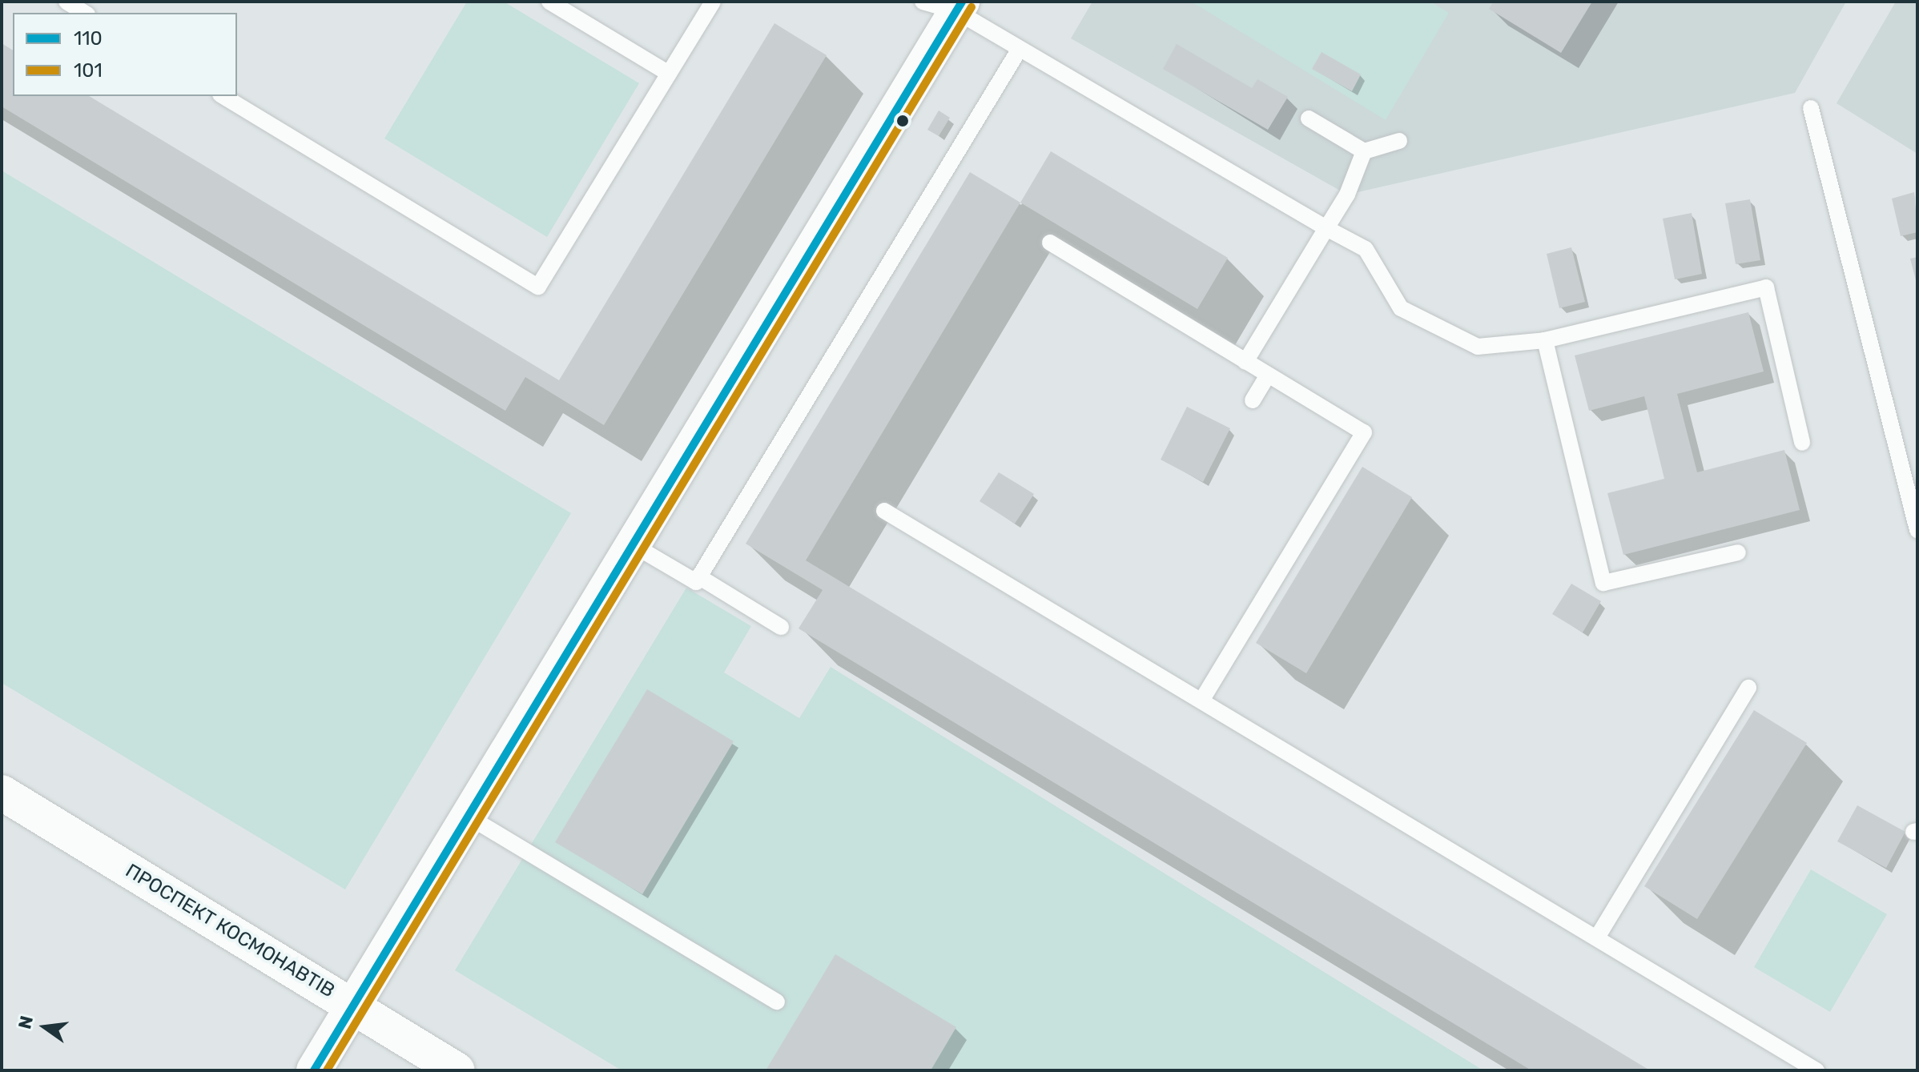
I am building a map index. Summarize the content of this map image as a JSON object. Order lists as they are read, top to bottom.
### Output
{
  "streets": {
    "street": ["ПРОСПЕКТ КОСМОНАВТІВ"]
  },
  "lines": ["transit line 110", "transit line 101"],
  "legend": ["110", "101"],
  "north": "left"
}
